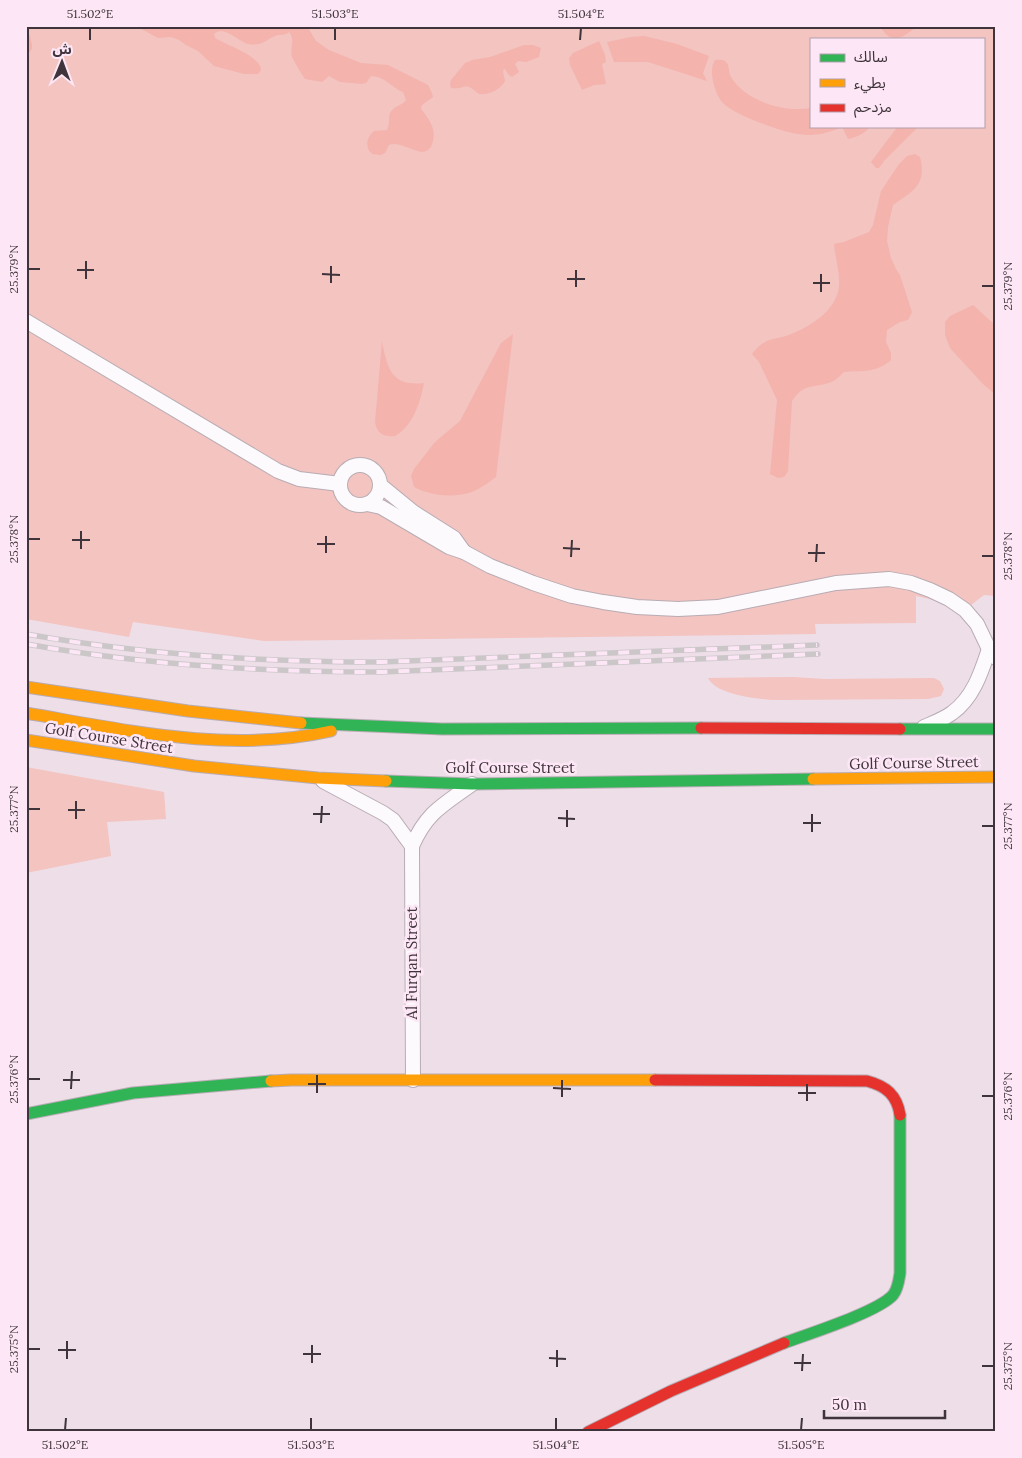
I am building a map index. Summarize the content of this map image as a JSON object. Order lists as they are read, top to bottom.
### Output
{
  "streets": {
    "main road": ["Golf Course Street"],
    "street": ["Al Furqan Street"]
  },
  "crossings": [
    ["Golf Course Street", "Al Furqan Street"]
  ],
  "legend": ["سالك", "بطيء", "مزدحم"],
  "scale_bar": "50 m",
  "north": "top",
  "coordinates": [
    "51.502°E",
    "51.503°E",
    "51.504°E",
    "25.379°N",
    "25.378°N",
    "25.377°N",
    "25.376°N",
    "25.375°N",
    "51.505°E"
  ]
}
